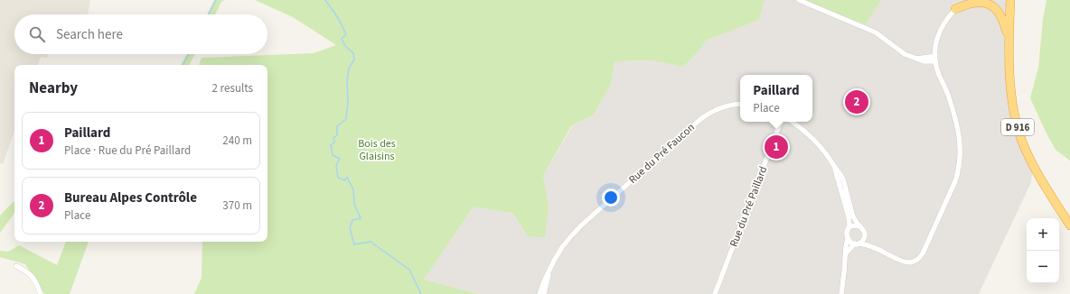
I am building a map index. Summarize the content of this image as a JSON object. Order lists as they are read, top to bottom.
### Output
{
  "streets": {
    "highway": ["D 916"],
    "street": ["Rue du Pré Faucon", "Rue du Pré Paillard"]
  },
  "parks": ["Bois des Glaisins"],
  "page": {
    "search": "Search here",
    "heading": ["Nearby", "2 results"],
    "popup": ["Paillard", "Place"],
    "pins": ["2", "1"],
    "list": [
      {
        "mark": "1",
        "name": "Paillard",
        "note": "Place · Rue du Pré Paillard",
        "value": "240 m"
      },
      {
        "mark": "2",
        "name": "Bureau Alpes Contrôle",
        "note": "Place",
        "value": "370 m"
      }
    ],
    "map_buttons": ["+", "−"]
  }
}
